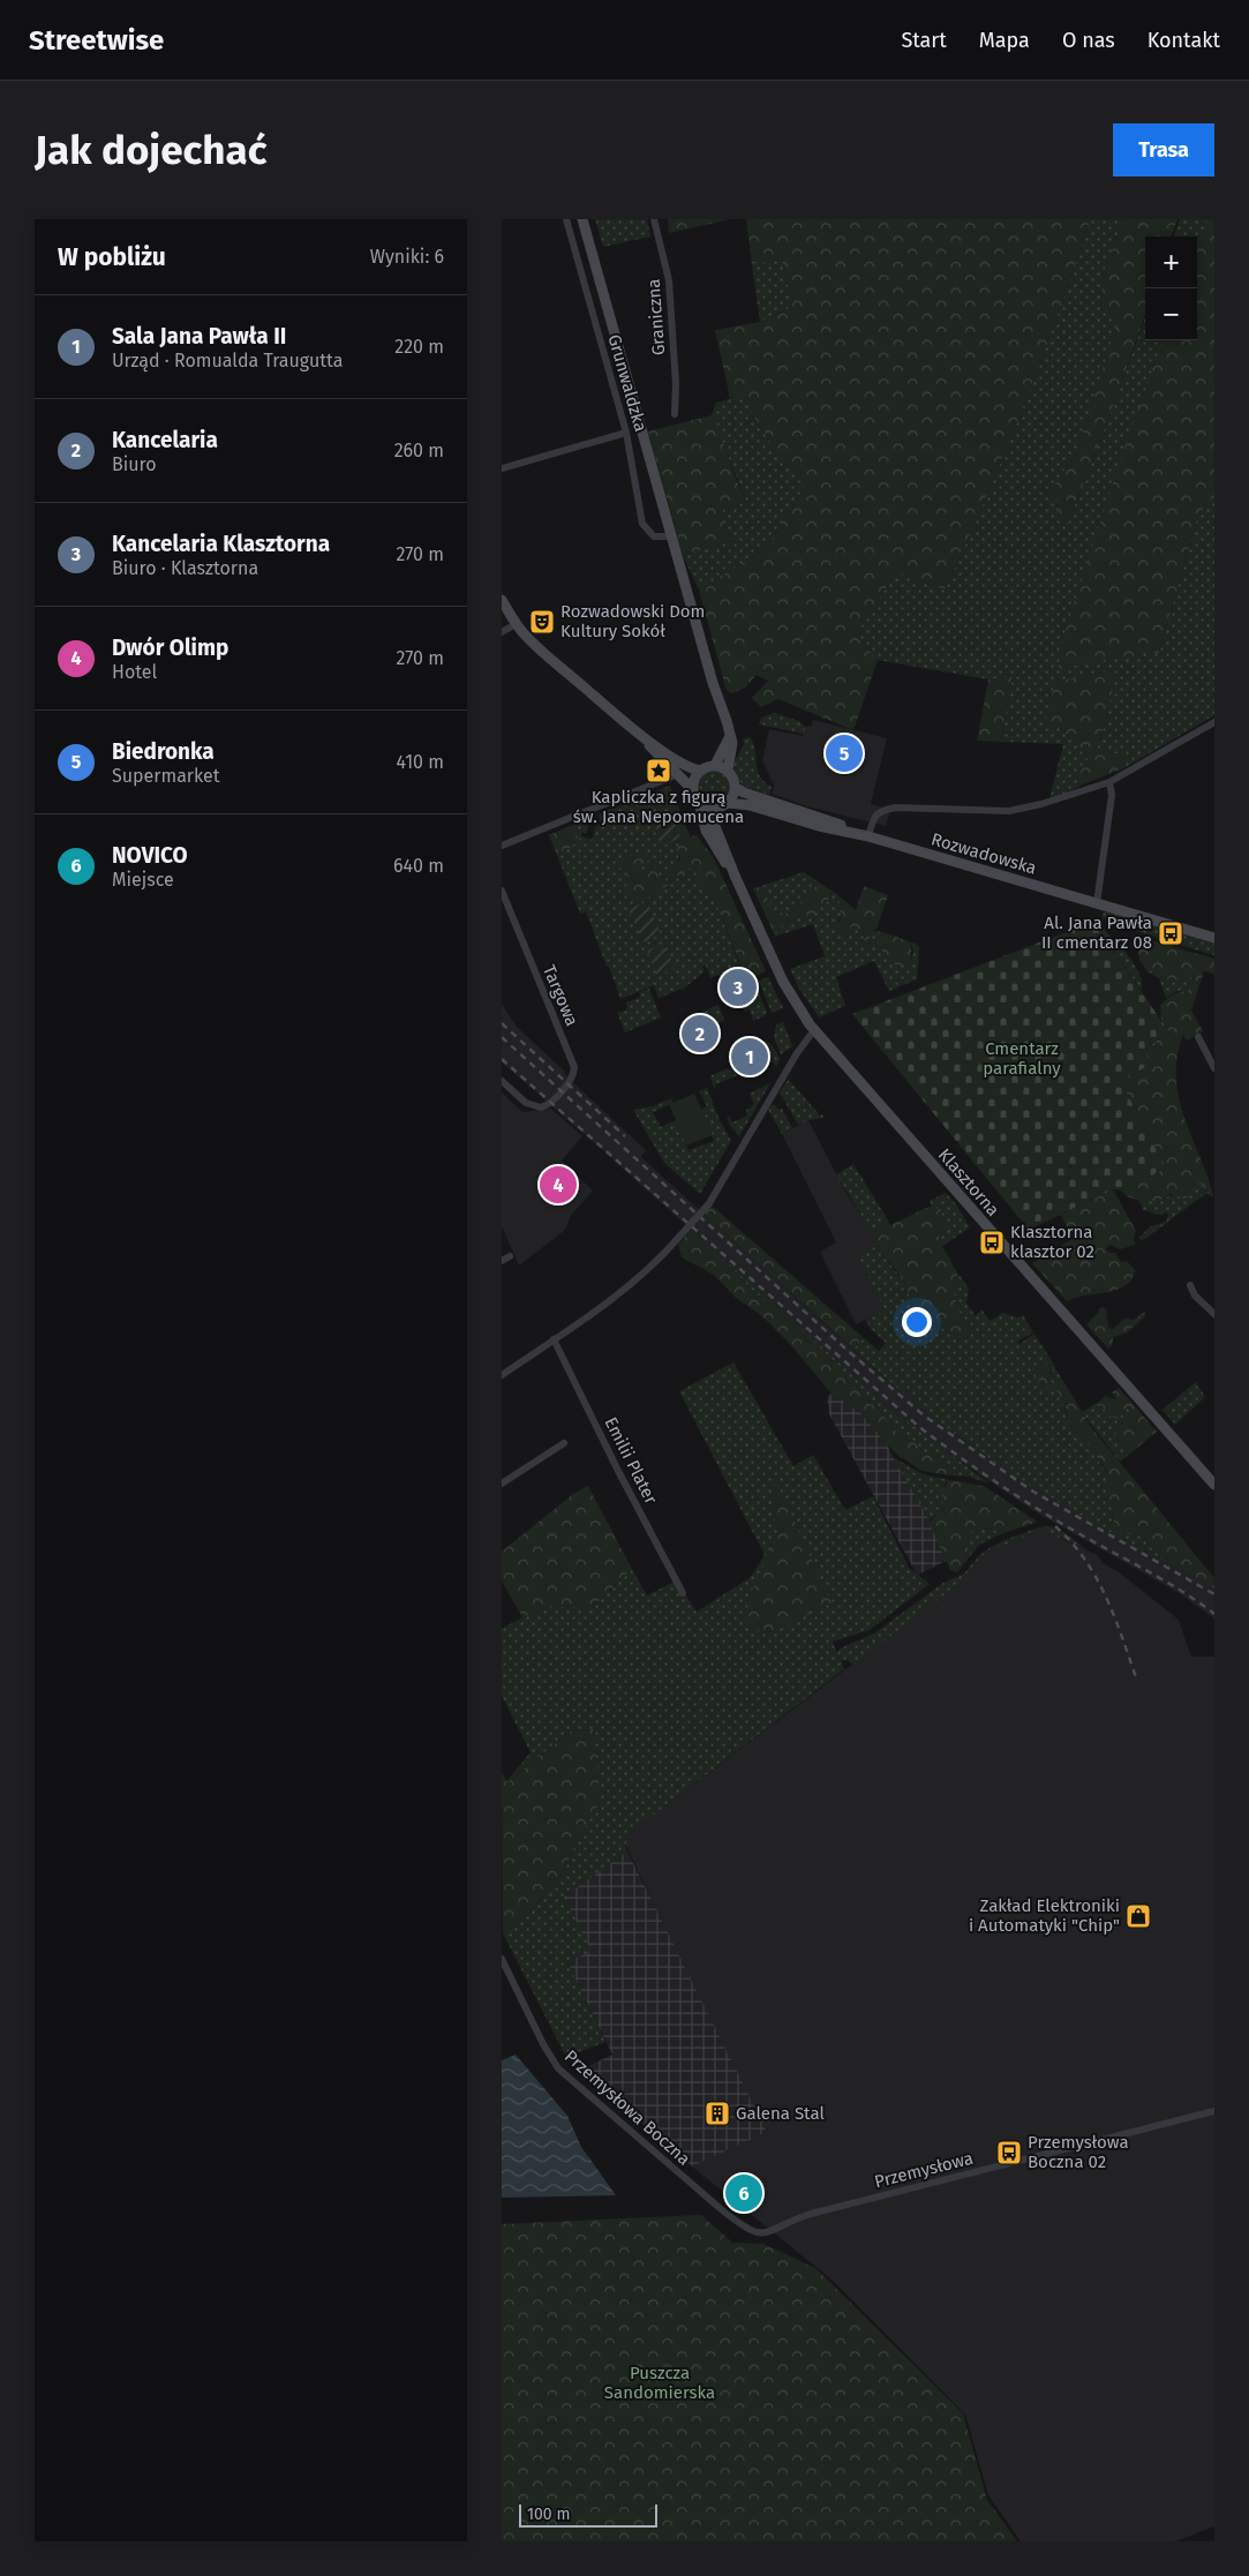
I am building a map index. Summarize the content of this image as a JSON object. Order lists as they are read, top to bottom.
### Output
{
  "streets": {
    "street": [
      "Graniczna",
      "Grunwaldzka",
      "Rozwadowska",
      "Targowa",
      "Klasztorna",
      "Emilii Plater",
      "Przemysłowa Boczna",
      "Przemysłowa"
    ]
  },
  "crossings": [
    ["Rozwadowska", "Klasztorna"],
    ["Przemysłowa Boczna", "Przemysłowa"]
  ],
  "parks": ["Cmentarz parafialny", "Puszcza Sandomierska"],
  "places": {
    "theatre": ["Rozwadowski Dom Kultury Sokół"],
    "place": ["Kapliczka z figurą św. Jana Nepomucena"],
    "bus stop": ["Al. Jana Pawła II cmentarz 08", "Klasztorna klasztor 02", "Przemysłowa Boczna 02"],
    "shop": ["Zakład Elektroniki i Automatyki \"Chip\""],
    "building": ["Galena Stal"]
  },
  "scale_bar": "100 m",
  "page": {
    "header": "Streetwise",
    "nav": [
      "Start",
      "Mapa",
      "O nas",
      "Kontakt"
    ],
    "buttons": "Trasa",
    "title": "Jak dojechać",
    "heading": ["W pobliżu", "Wyniki: 6"],
    "map_buttons": ["+", "−"],
    "list": [
      {
        "mark": "1",
        "name": "Sala Jana Pawła II",
        "note": "Urząd · Romualda Traugutta",
        "value": "220 m"
      },
      {
        "mark": "2",
        "name": "Kancelaria",
        "note": "Biuro",
        "value": "260 m"
      },
      {
        "mark": "3",
        "name": "Kancelaria Klasztorna",
        "note": "Biuro · Klasztorna",
        "value": "270 m"
      },
      {
        "mark": "4",
        "name": "Dwór Olimp",
        "note": "Hotel",
        "value": "270 m"
      },
      {
        "mark": "5",
        "name": "Biedronka",
        "note": "Supermarket",
        "value": "410 m"
      },
      {
        "mark": "6",
        "name": "NOVICO",
        "note": "Miejsce",
        "value": "640 m"
      }
    ],
    "pins": [
      "5",
      "3",
      "2",
      "1",
      "4",
      "6"
    ],
    "scale": "100 m"
  }
}
